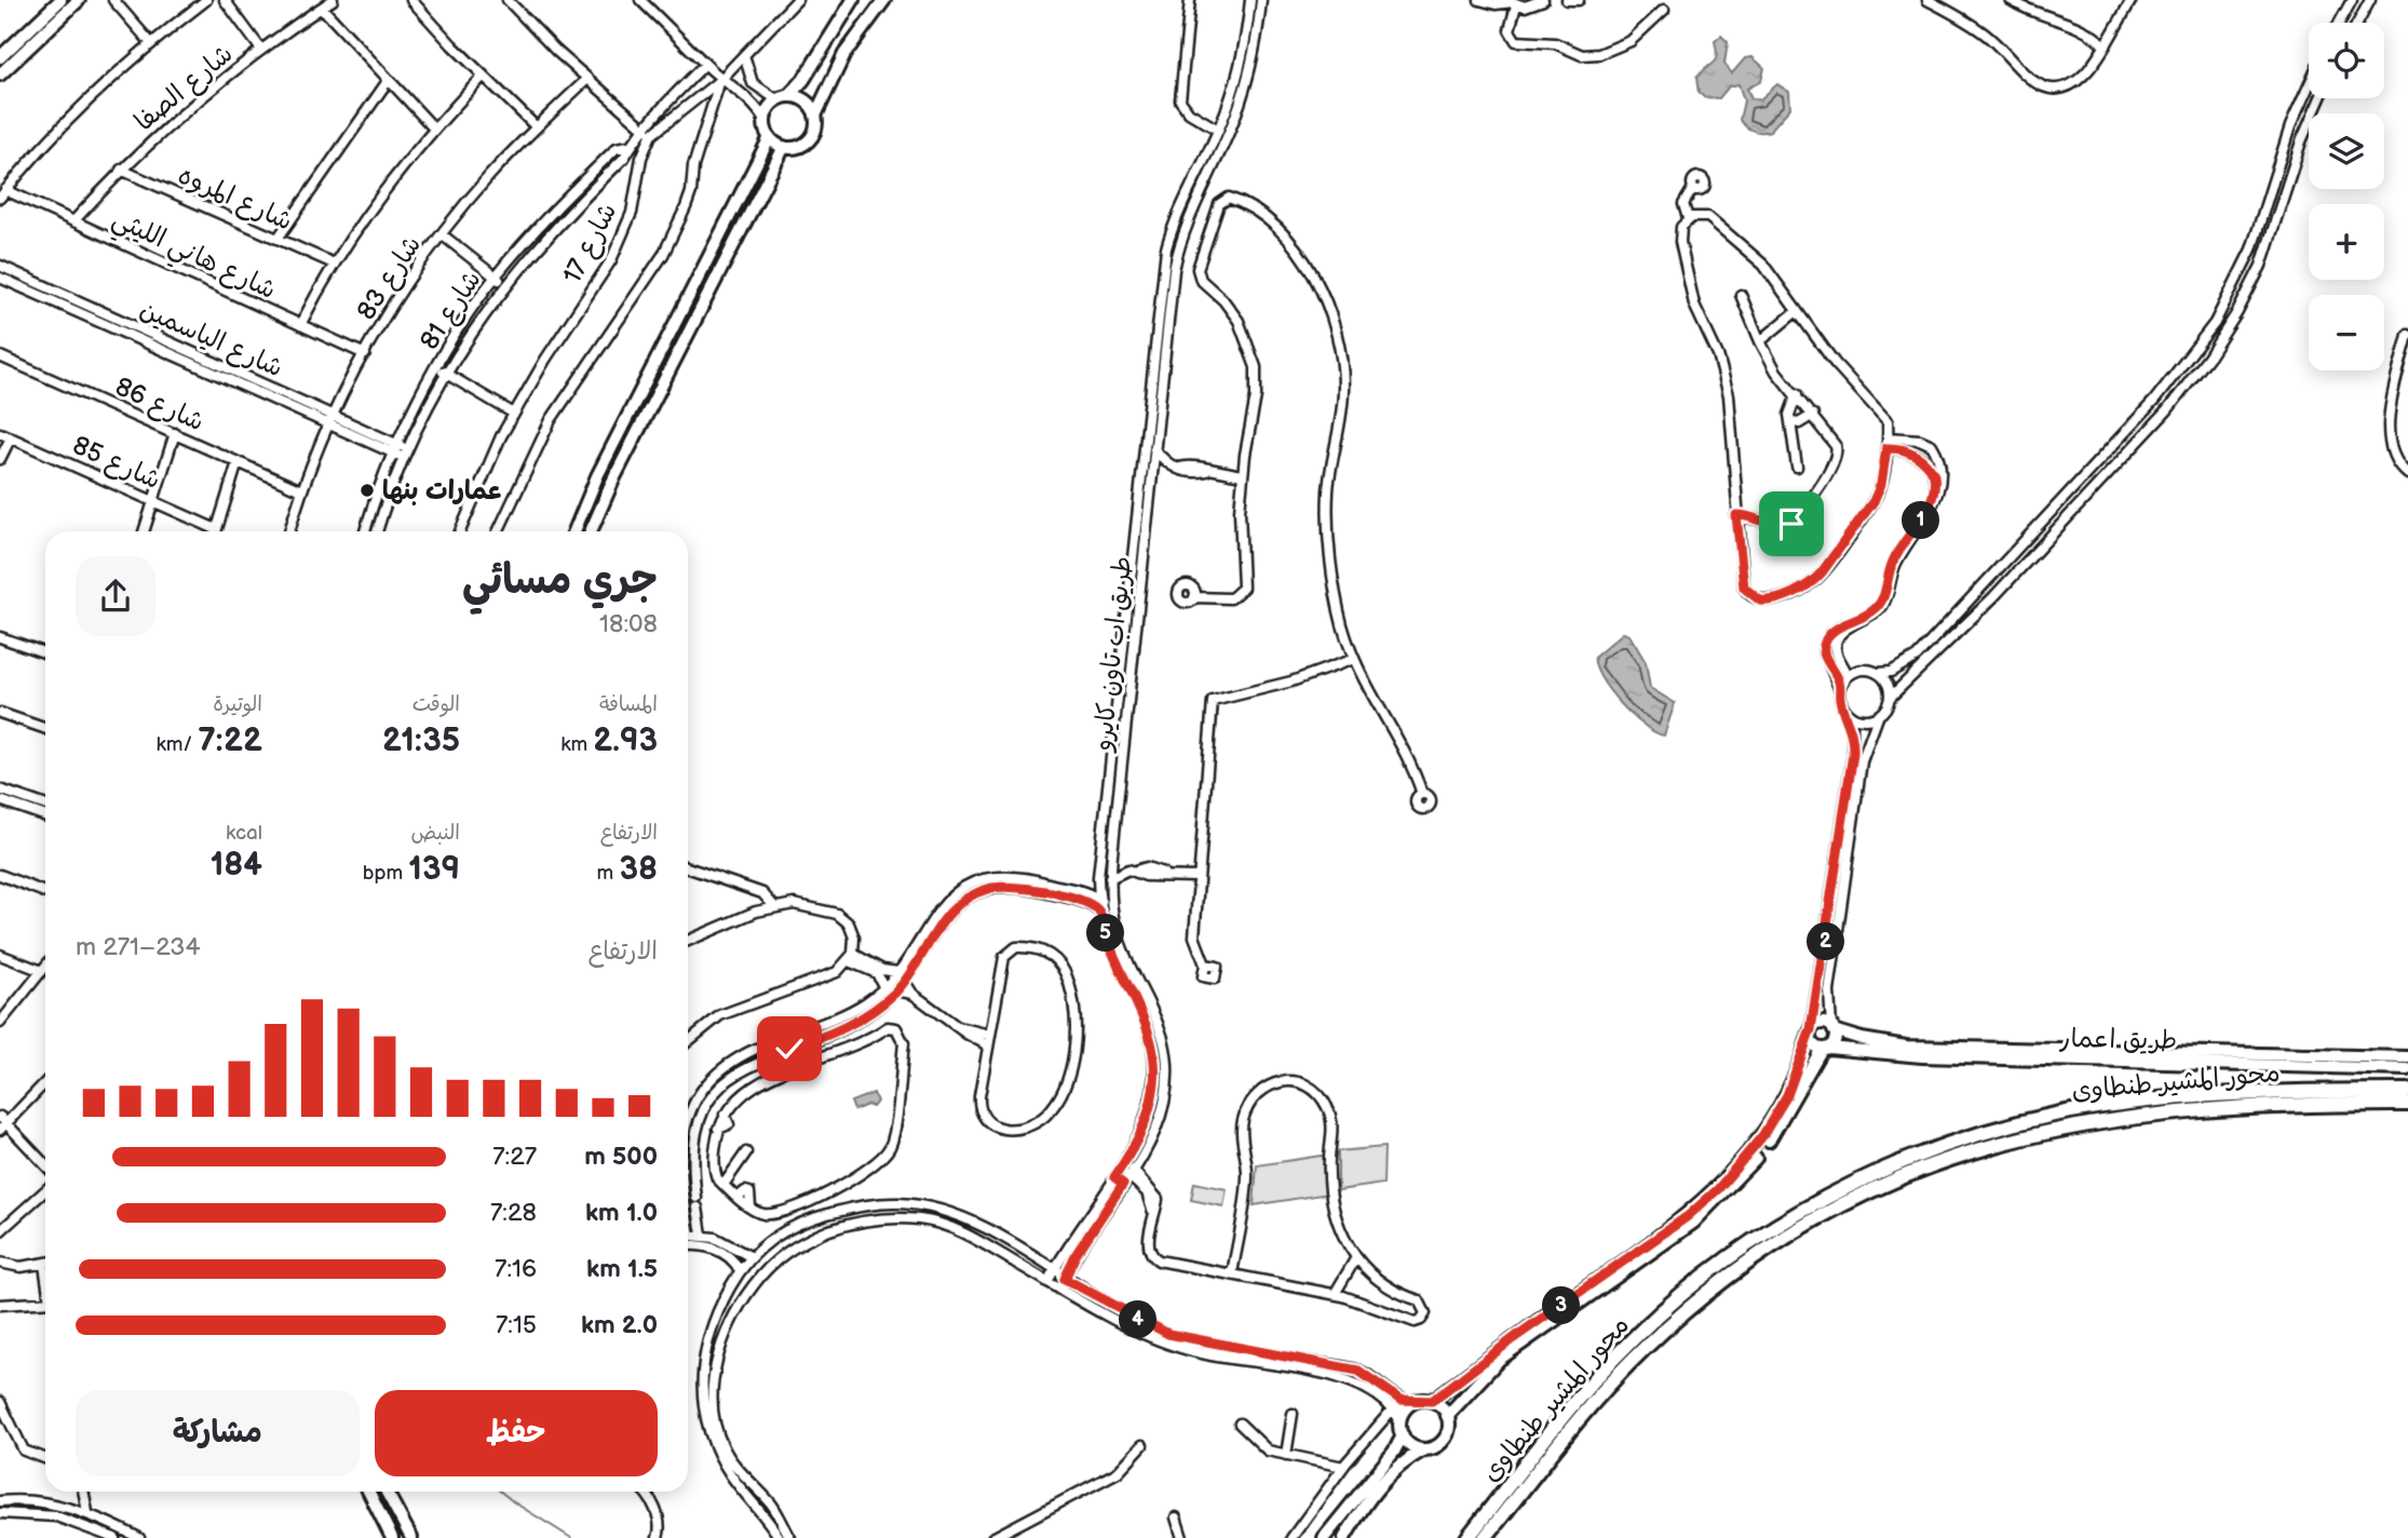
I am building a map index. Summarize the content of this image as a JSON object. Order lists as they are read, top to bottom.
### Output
{
  "streets": {
    "highway": ["محور المشير طنطاوى"],
    "main road": ["طريق اعمار"],
    "street": [
      "شارع الصفا",
      "شارع المروه",
      "شارع 17",
      "شارع هاني الليثي",
      "شارع 83",
      "شارع 81",
      "شارع الياسمين",
      "شارع 86",
      "شارع 85",
      "طريق اب تاون كايرو"
    ]
  },
  "crossings": [
    ["شارع الصفا", "شارع المروه"],
    ["شارع الصفا", "شارع هاني الليثي"],
    ["شارع 17", "شارع 81"],
    ["شارع هاني الليثي", "شارع 83"],
    ["شارع 83", "شارع الياسمين"],
    ["شارع 83", "شارع 86"],
    ["شارع 81", "شارع الياسمين"]
  ],
  "places": ["عمارات بنها"],
  "page": {
    "map_buttons": ["+", "−"],
    "pins": [
      "1",
      "5",
      "2",
      "3",
      "4"
    ],
    "heading": ["جري مسائي", "18:08"],
    "stats": [
      ["المسافة", "2.93 km"],
      ["الوقت", "21:35"],
      ["الوتيرة", "7:22 /km"],
      ["الارتفاع", "38 m"],
      ["النبض", "139 bpm"],
      ["kcal", "184"]
    ],
    "chart": ["الارتفاع", "234–271 m"],
    "list": [
      {
        "name": "500 m",
        "note": "7:27"
      },
      {
        "name": "1.0 km",
        "note": "7:28"
      },
      {
        "name": "1.5 km",
        "note": "7:16"
      },
      {
        "name": "2.0 km",
        "note": "7:15"
      }
    ],
    "buttons": ["حفظ", "مشاركة"]
  }
}
